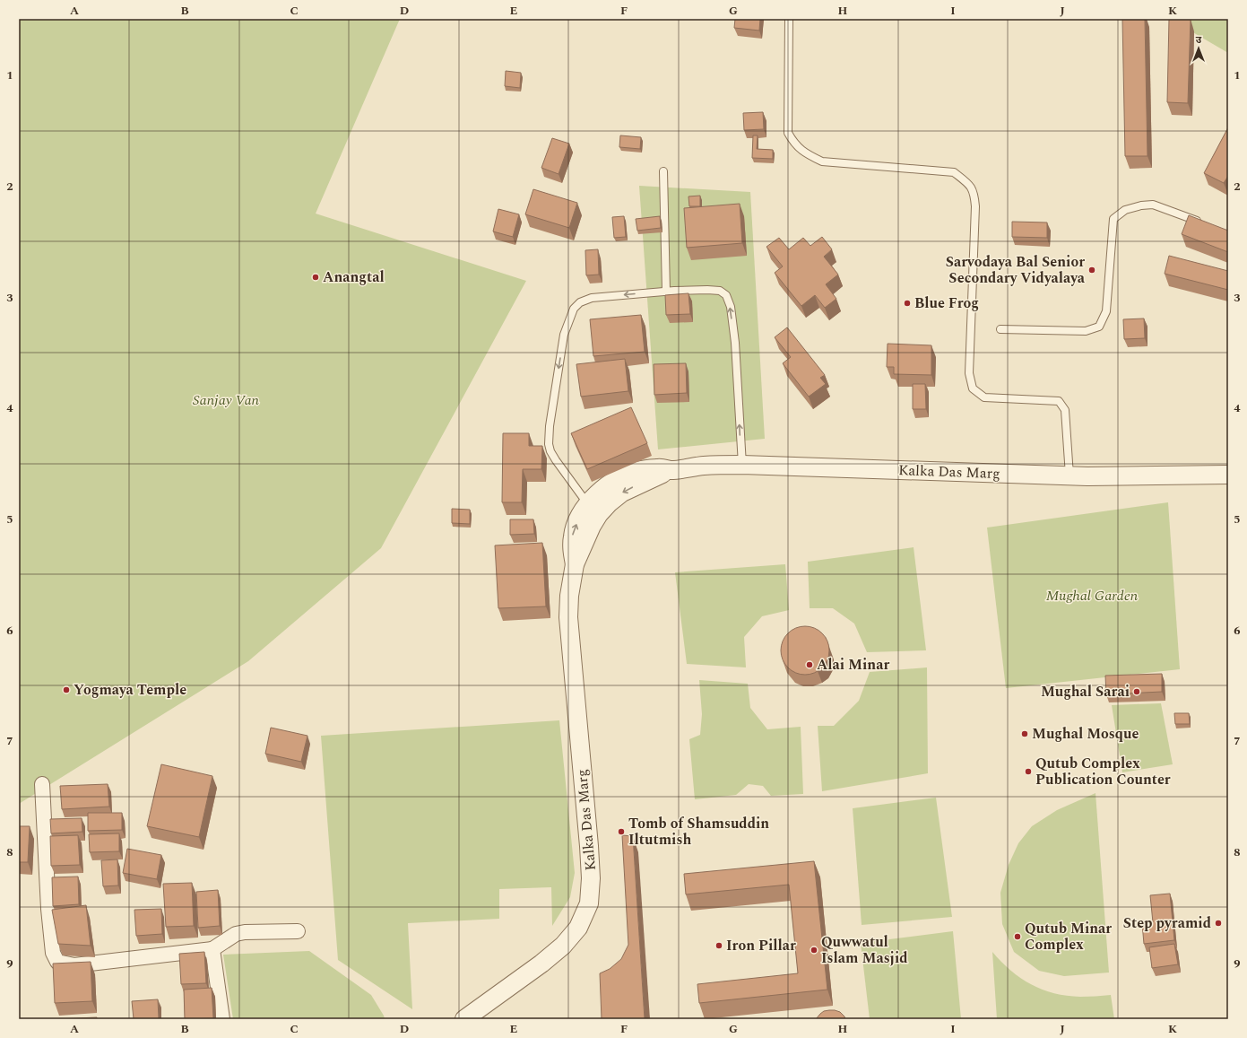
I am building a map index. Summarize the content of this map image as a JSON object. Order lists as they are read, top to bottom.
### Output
{
  "streets": {
    "street": ["Kalka Das Marg"]
  },
  "parks": ["Sanjay Van", "Mughal Garden"],
  "places": [
    "Sarvodaya Bal Senior Secondary Vidyalaya",
    "Anangtal",
    "Blue Frog",
    "Alai Minar",
    "Yogmaya Temple",
    "Mughal Sarai",
    "Mughal Mosque",
    "Qutub Complex Publication Counter",
    "Tomb of Shamsuddin Iltutmish",
    "Step pyramid",
    "Qutub Minar Complex",
    "Iron Pillar",
    "Quwwatul Islam Masjid"
  ],
  "north": "top",
  "grid": {
    "columns": [
      "A",
      "B",
      "C",
      "D",
      "E",
      "F",
      "G",
      "H",
      "I",
      "J",
      "K"
    ],
    "rows": [
      "1",
      "2",
      "3",
      "4",
      "5",
      "6",
      "7",
      "8",
      "9"
    ]
  }
}
